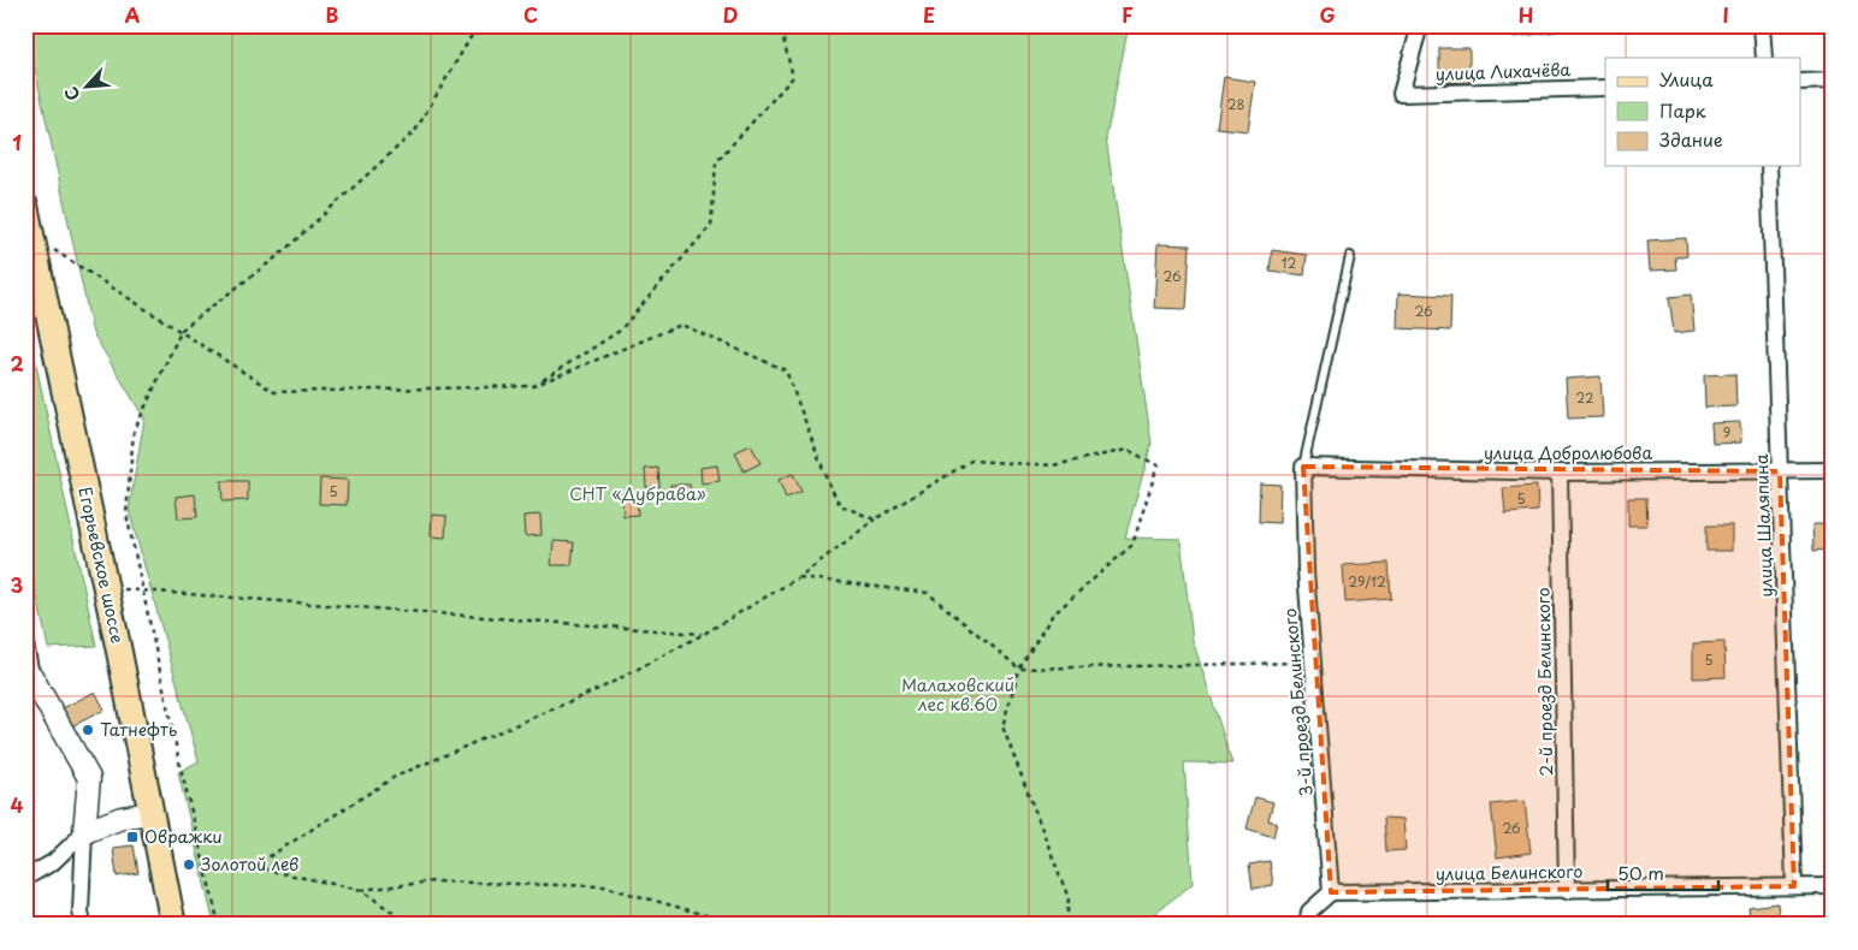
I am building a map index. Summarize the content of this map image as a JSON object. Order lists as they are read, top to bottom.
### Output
{
  "streets": {
    "main road": ["Егорьевское шоссе"],
    "street": [
      "улица Лихачёва",
      "улица Добролюбова",
      "улица Шаляпина",
      "2-й проезд Белинского",
      "3-й проезд Белинского",
      "улица Белинского"
    ]
  },
  "crossings": [
    ["улица Добролюбова", "улица Шаляпина"],
    ["улица Добролюбова", "2-й проезд Белинского"],
    ["улица Добролюбова", "3-й проезд Белинского"],
    ["улица Шаляпина", "улица Белинского"],
    ["2-й проезд Белинского", "улица Белинского"],
    ["3-й проезд Белинского", "улица Белинского"]
  ],
  "parks": ["СНТ «Дубрава»", "Малаховский лес кв.60"],
  "places": {
    "other": ["Татнефть", "Золотой лев"],
    "transit": ["Овражки"]
  },
  "house_numbers": [
    "28",
    "12",
    "26",
    "26",
    "22",
    "9",
    "5",
    "5",
    "29/12",
    "5",
    "26"
  ],
  "legend": ["Улица", "Парк", "Здание"],
  "scale_bar": "50 m",
  "north": "bottom left",
  "grid": {
    "columns": [
      "A",
      "B",
      "C",
      "D",
      "E",
      "F",
      "G",
      "H",
      "I"
    ],
    "rows": [
      "1",
      "2",
      "3",
      "4"
    ]
  }
}
